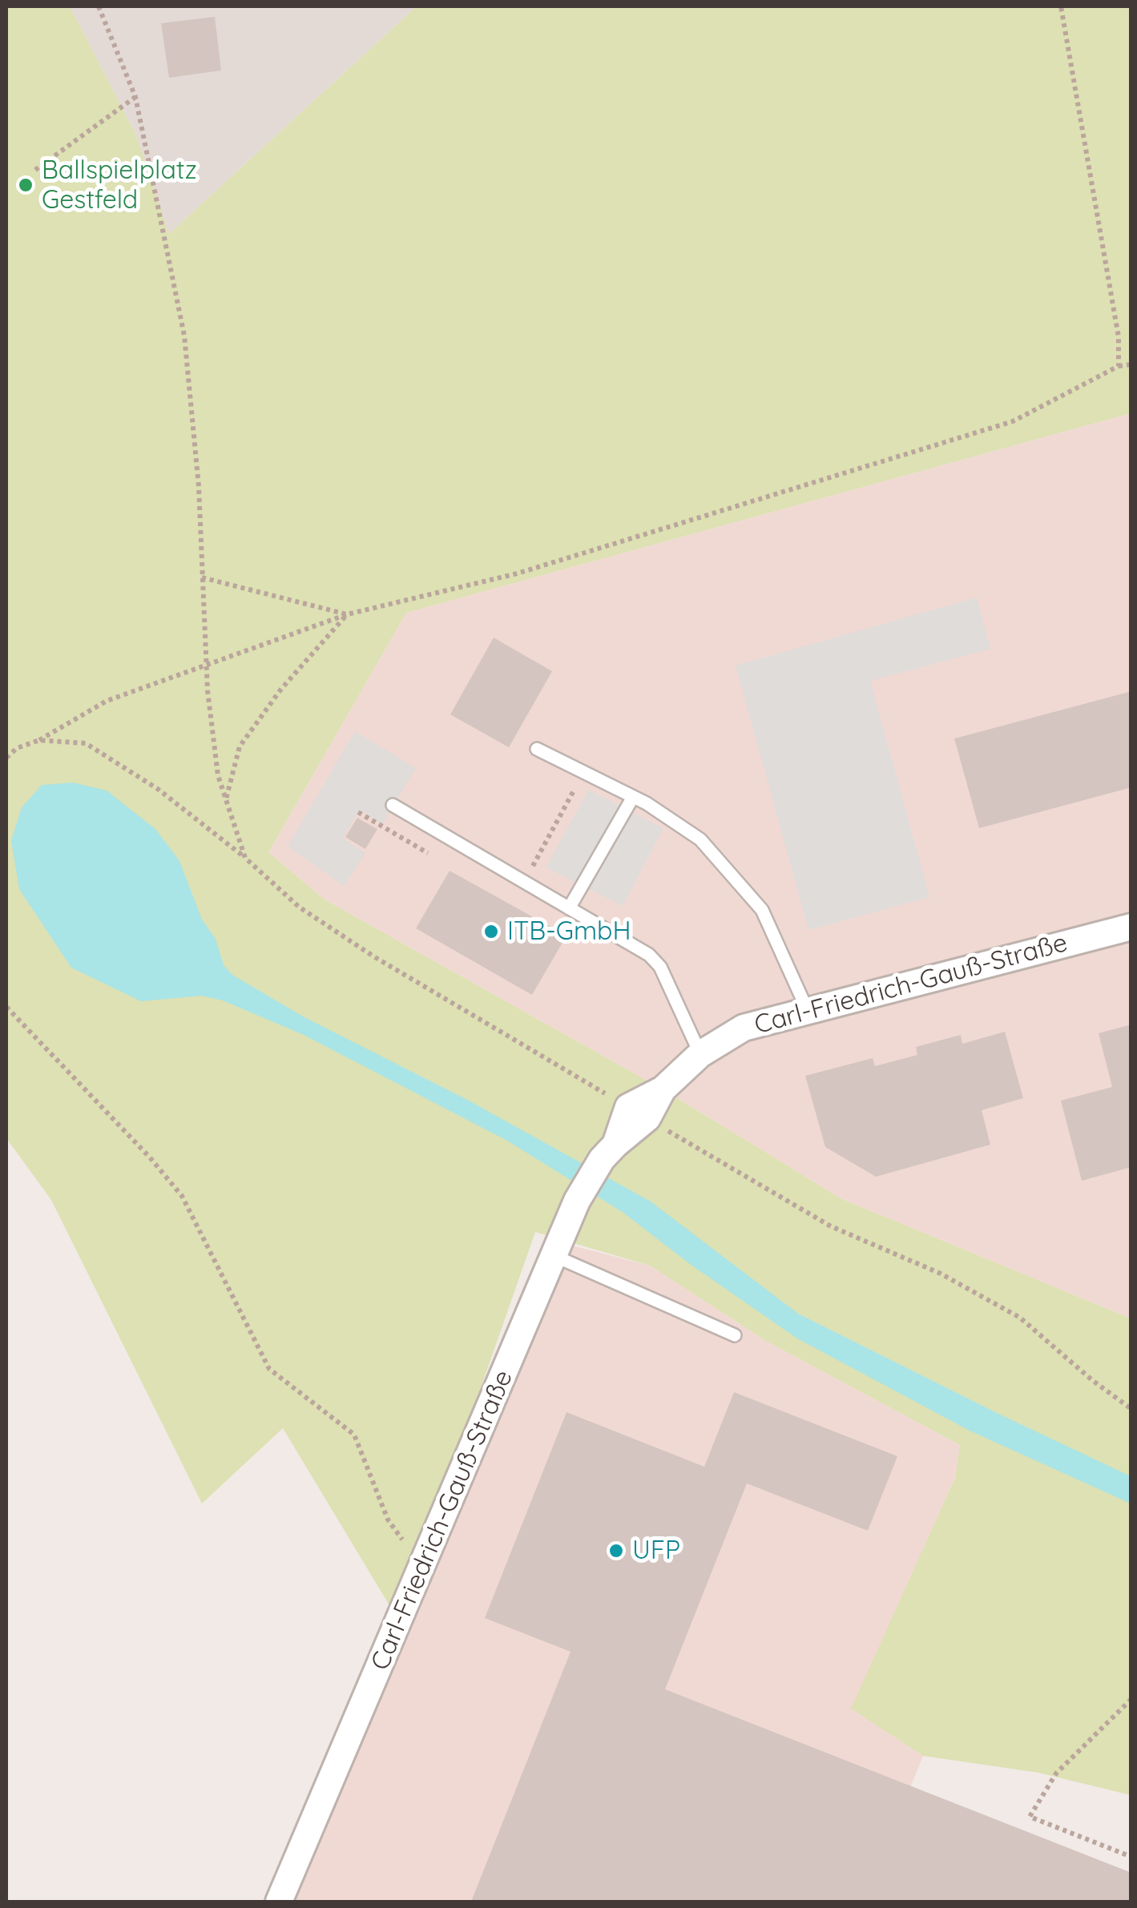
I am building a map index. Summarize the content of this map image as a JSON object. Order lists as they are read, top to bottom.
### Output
{
  "streets": {
    "street": ["Carl-Friedrich-Gauß-Straße"]
  },
  "places": ["Ballspielplatz Gestfeld", "ITB-GmbH", "UFP"]
}
